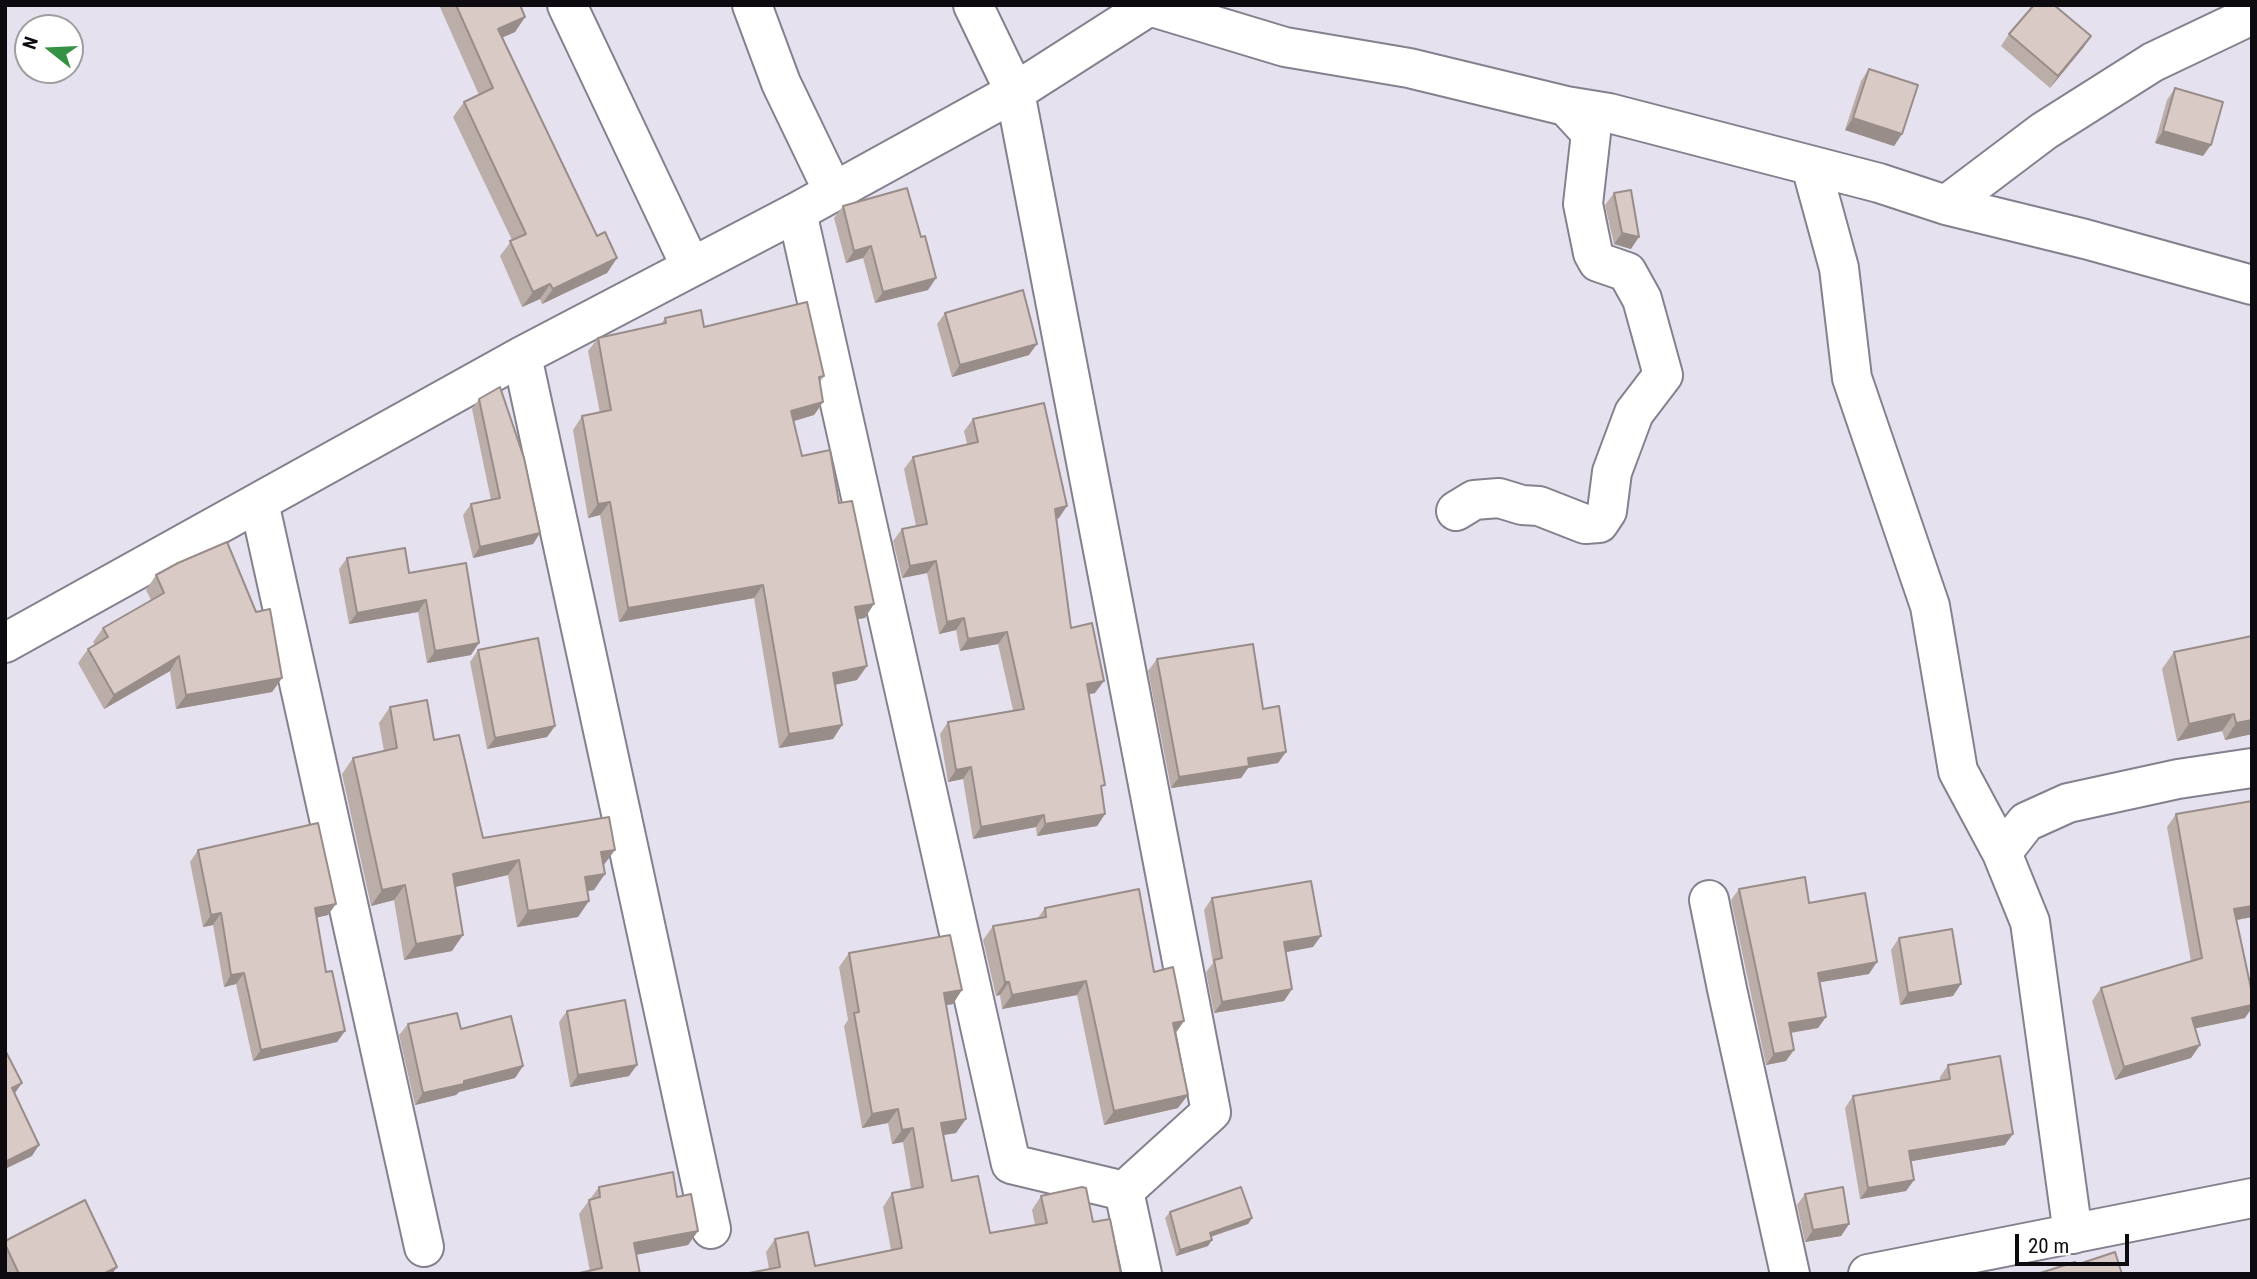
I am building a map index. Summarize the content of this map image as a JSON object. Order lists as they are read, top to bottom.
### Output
{
  "scale_bar": "20 m",
  "north": "left"
}
